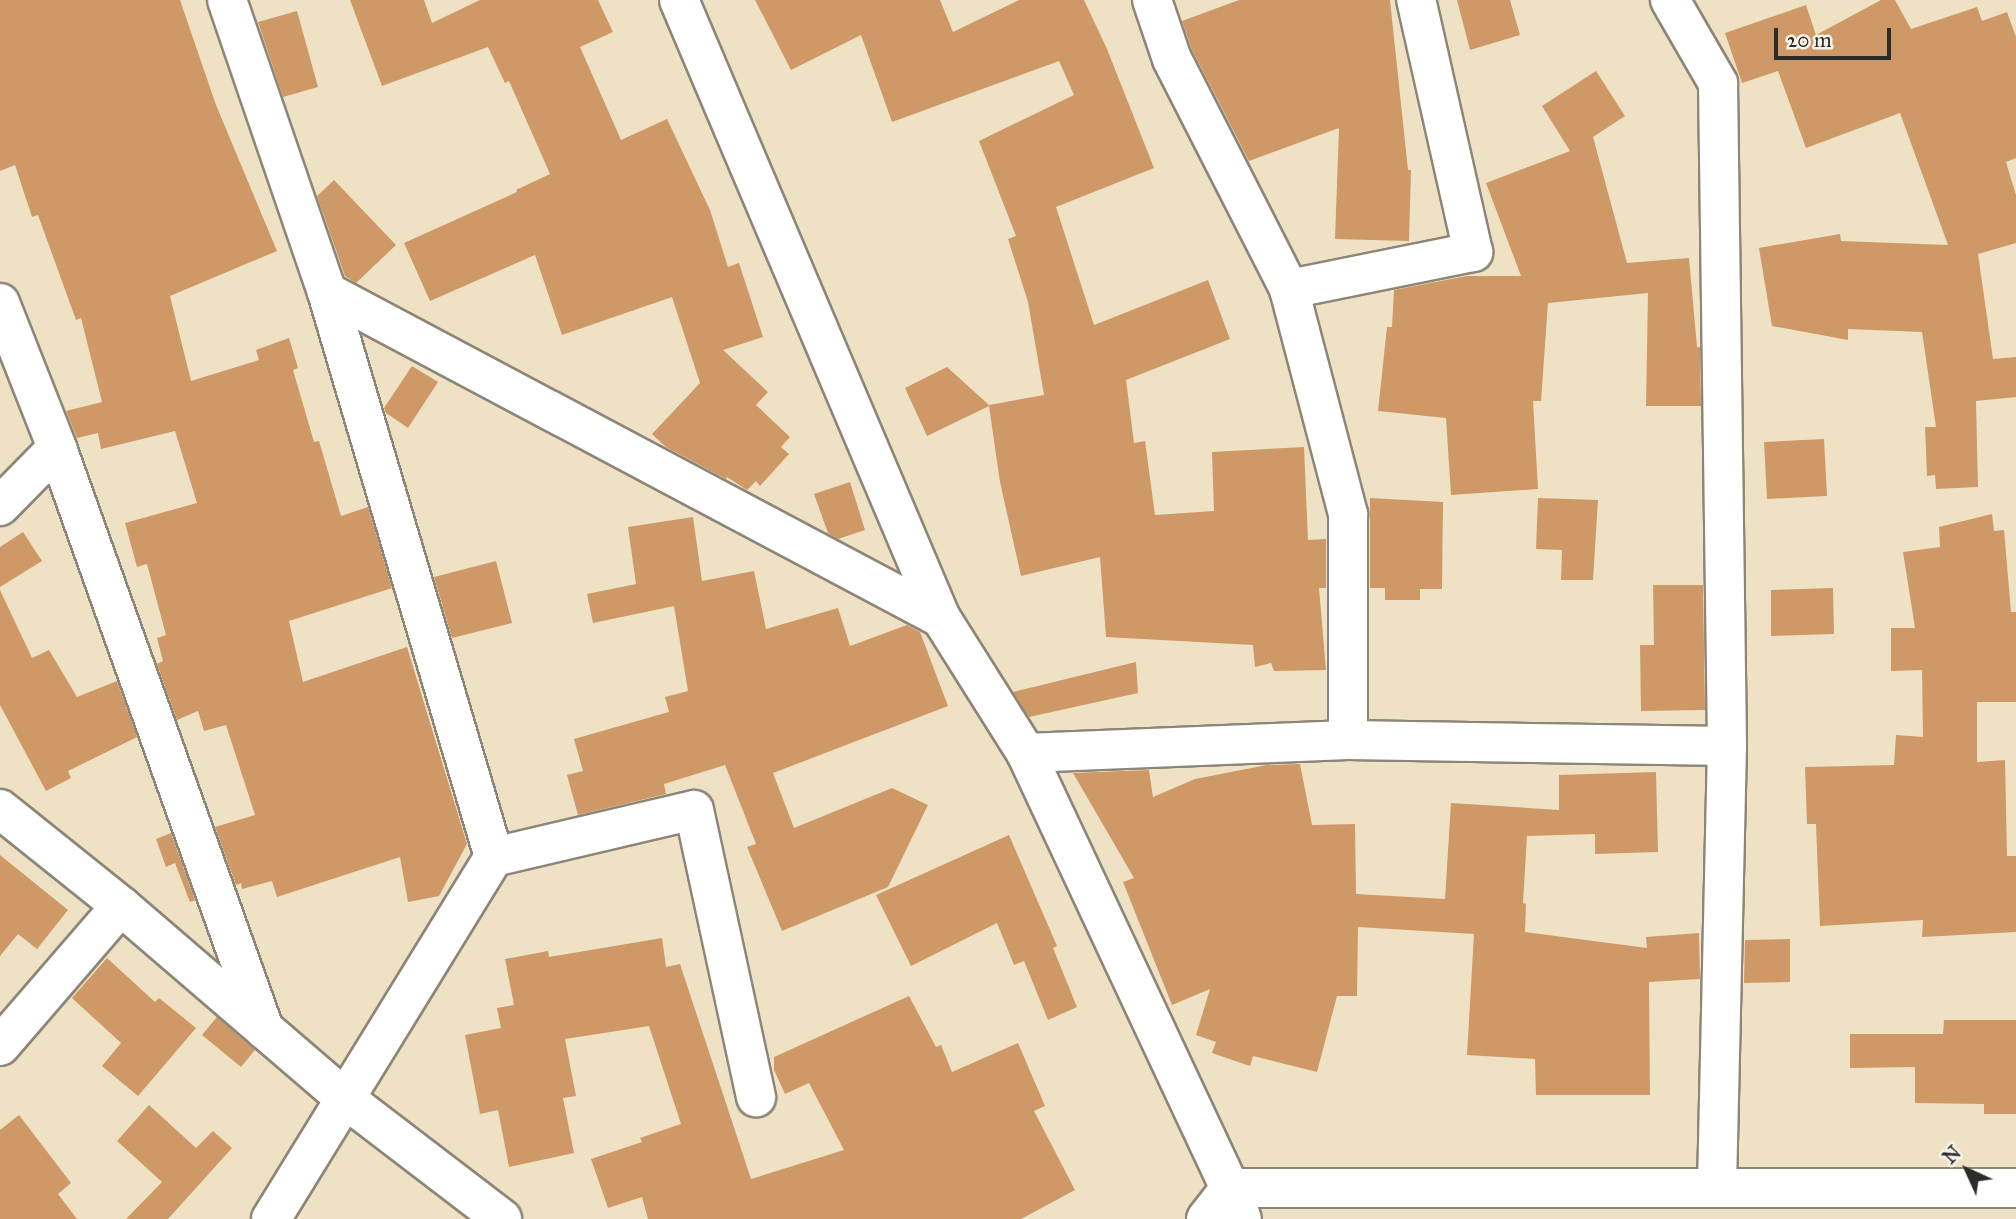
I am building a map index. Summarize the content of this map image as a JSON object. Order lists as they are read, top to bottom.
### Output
{
  "scale_bar": "20 m",
  "north": "top left"
}
